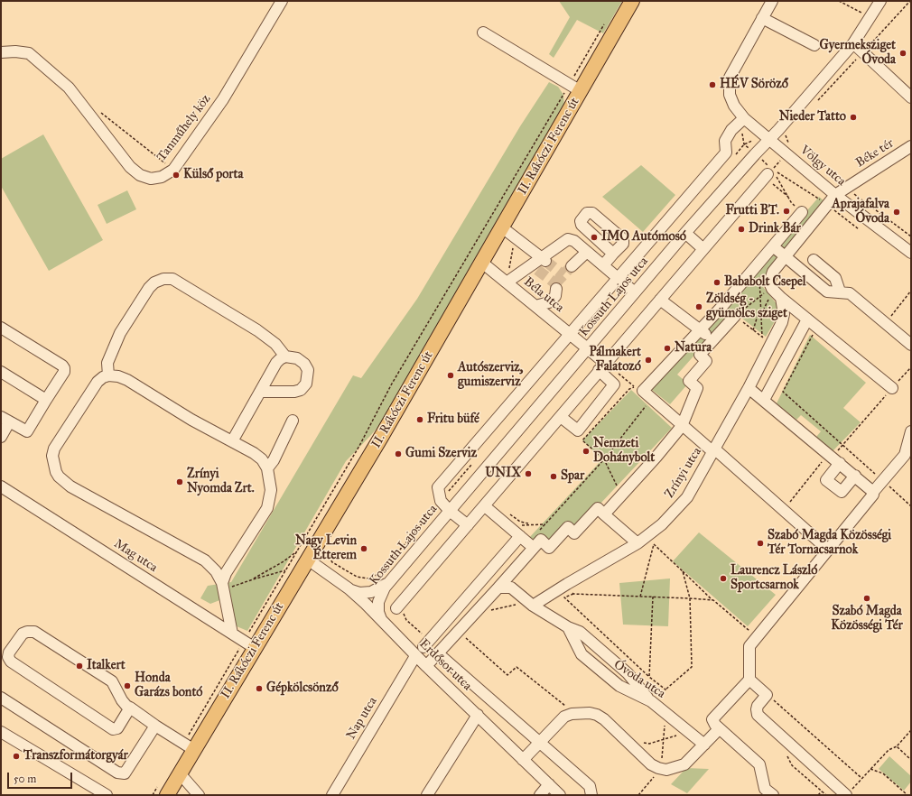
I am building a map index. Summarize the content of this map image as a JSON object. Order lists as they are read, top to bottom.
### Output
{
  "streets": {
    "main road": ["II. Rákóczi Ferenc út"],
    "street": [
      "Tanműhely köz",
      "Béke tér",
      "Völgy utca",
      "Béla utca",
      "Kossuth Lajos utca",
      "Zrínyi utca",
      "Mag utca",
      "Erdősor utca",
      "Óvoda utca",
      "Nap utca"
    ]
  },
  "crossings": [
    ["II. Rákóczi Ferenc út", "Béla utca"],
    ["II. Rákóczi Ferenc út", "Mag utca"],
    ["II. Rákóczi Ferenc út", "Erdősor utca"],
    ["Béke tér", "Völgy utca"],
    ["Völgy utca", "Kossuth Lajos utca"],
    ["Béla utca", "Kossuth Lajos utca"],
    ["Kossuth Lajos utca", "Erdősor utca"],
    ["Erdősor utca", "Nap utca"]
  ],
  "places": [
    "Gyermeksziget Óvoda",
    "HÉV Söröző",
    "Nieder Tatto",
    "Külső porta",
    "Frutti BT.",
    "Aprajafalva Óvoda",
    "Drink Bár",
    "IMO Autómosó",
    "Bababolt Csepel",
    "Zöldség - gyümölcs sziget",
    "Natura",
    "Pálmakert Falatozó",
    "Autószerviz, gumiszerviz",
    "Fritu büfé",
    "Nemzeti Dohánybolt",
    "Gumi Szerviz",
    "UNIX",
    "Spar",
    "Zrínyi Nyomda Zrt.",
    "Szabó Magda Közösségi Tér Tornacsarnok",
    "Nagy Levin Étterem",
    "Laurencz László Sportcsarnok",
    "Szabó Magda Közösségi Tér",
    "Italkert",
    "Honda Garázs bontó",
    "Gépkölcsönző",
    "Transzformátorgyár"
  ],
  "scale_bar": "50 m"
}
